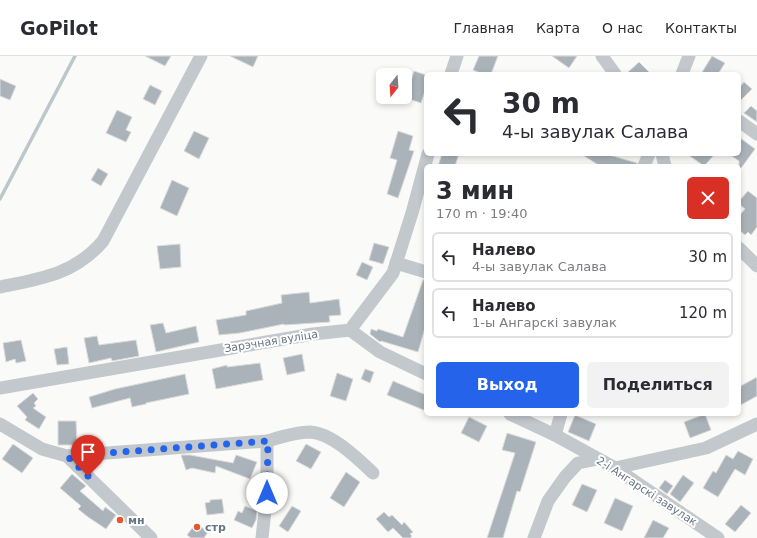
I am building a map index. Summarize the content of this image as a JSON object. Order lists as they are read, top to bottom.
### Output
{
  "streets": {
    "street": ["Зарэчная вуліца", "2-і Ангарскі завулак"]
  },
  "places": ["мн", "стр"],
  "north": "bottom",
  "page": {
    "header": "GoPilot",
    "nav": [
      "Главная",
      "Карта",
      "О нас",
      "Контакты"
    ],
    "turn": ["30 m", "4-ы завулак Салава"],
    "heading": ["3 мин", "170 m · 19:40"],
    "list": [
      {
        "name": "Налево",
        "note": "4-ы завулак Салава",
        "value": "30 m"
      },
      {
        "name": "Налево",
        "note": "1-ы Ангарскі завулак",
        "value": "120 m"
      }
    ],
    "buttons": ["Выход", "Поделиться"]
  }
}
